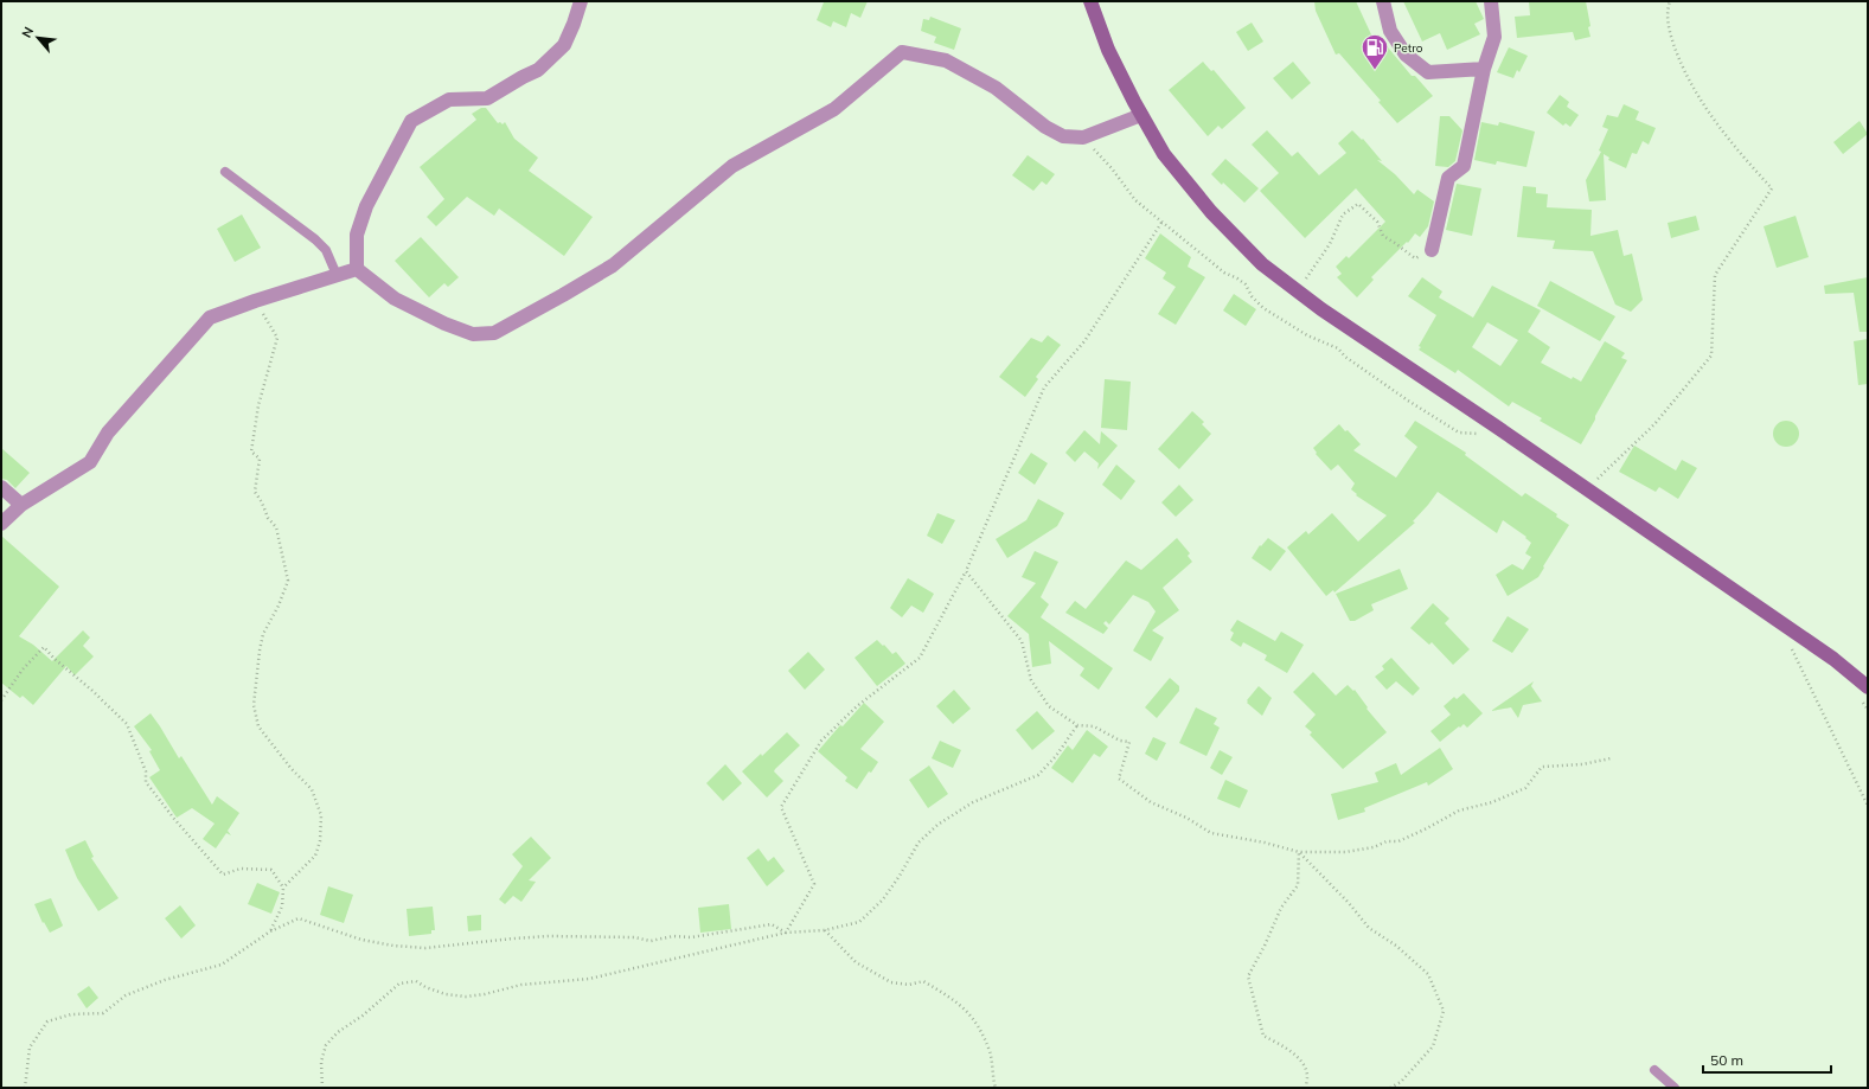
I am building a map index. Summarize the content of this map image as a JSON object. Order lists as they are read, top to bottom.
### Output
{
  "places": {
    "fuel station": ["Petro"]
  },
  "scale_bar": "50 m",
  "north": "top left"
}
